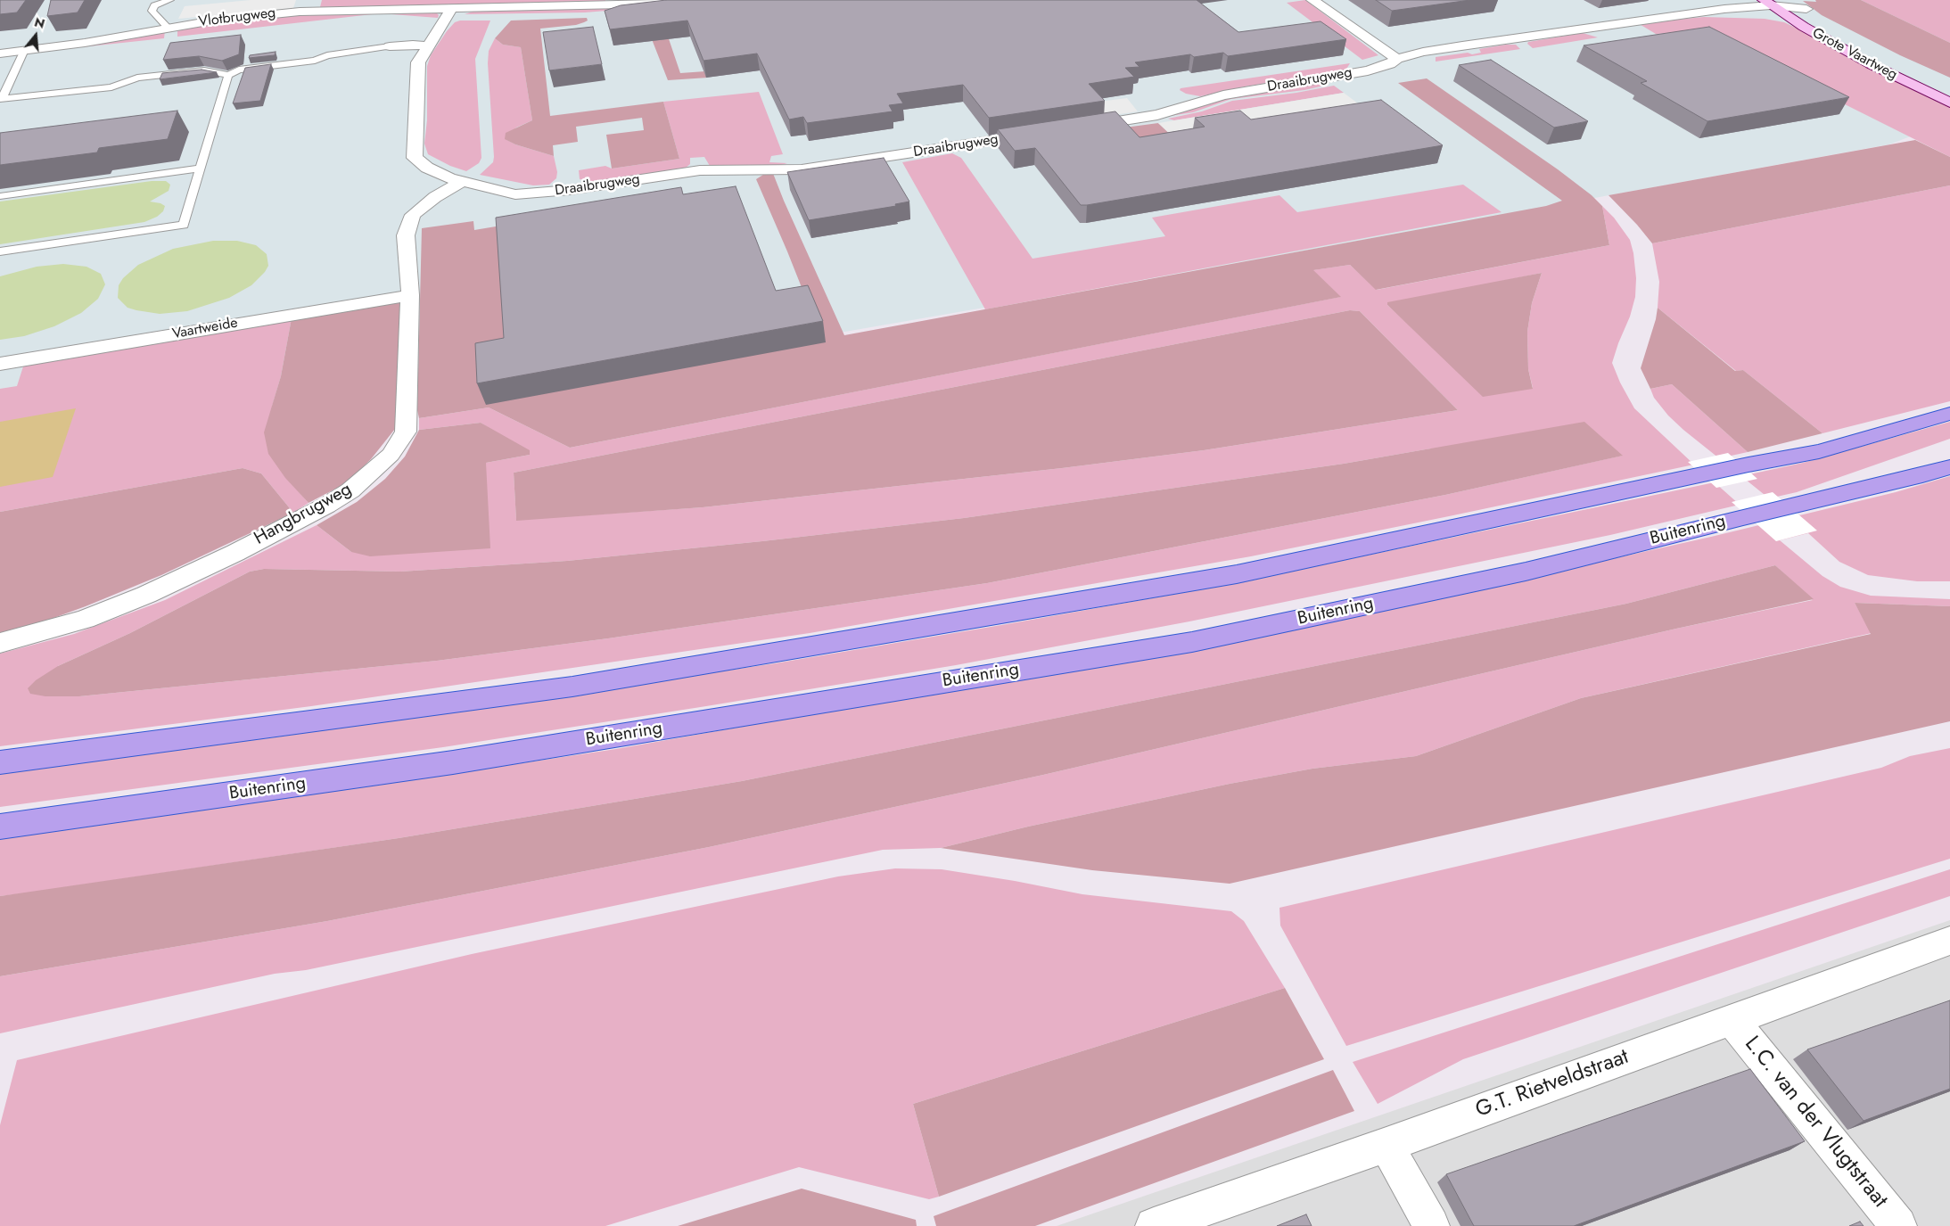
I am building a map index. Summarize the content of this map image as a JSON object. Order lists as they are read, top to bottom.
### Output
{
  "streets": {
    "highway": ["Buitenring"],
    "main road": ["Grote Vaartweg"],
    "street": [
      "Vlotbrugweg",
      "Draaibrugweg",
      "Vaartweide",
      "Hangbrugweg",
      "G.T. Rietveldstraat",
      "L.C. van der Vlugtstraat"
    ]
  },
  "crossings": [
    ["Vlotbrugweg", "Draaibrugweg"],
    ["Grote Vaartweg", "Draaibrugweg"],
    ["Draaibrugweg", "Hangbrugweg"],
    ["Vaartweide", "Hangbrugweg"],
    ["G.T. Rietveldstraat", "L.C. van der Vlugtstraat"]
  ],
  "north": "top"
}
